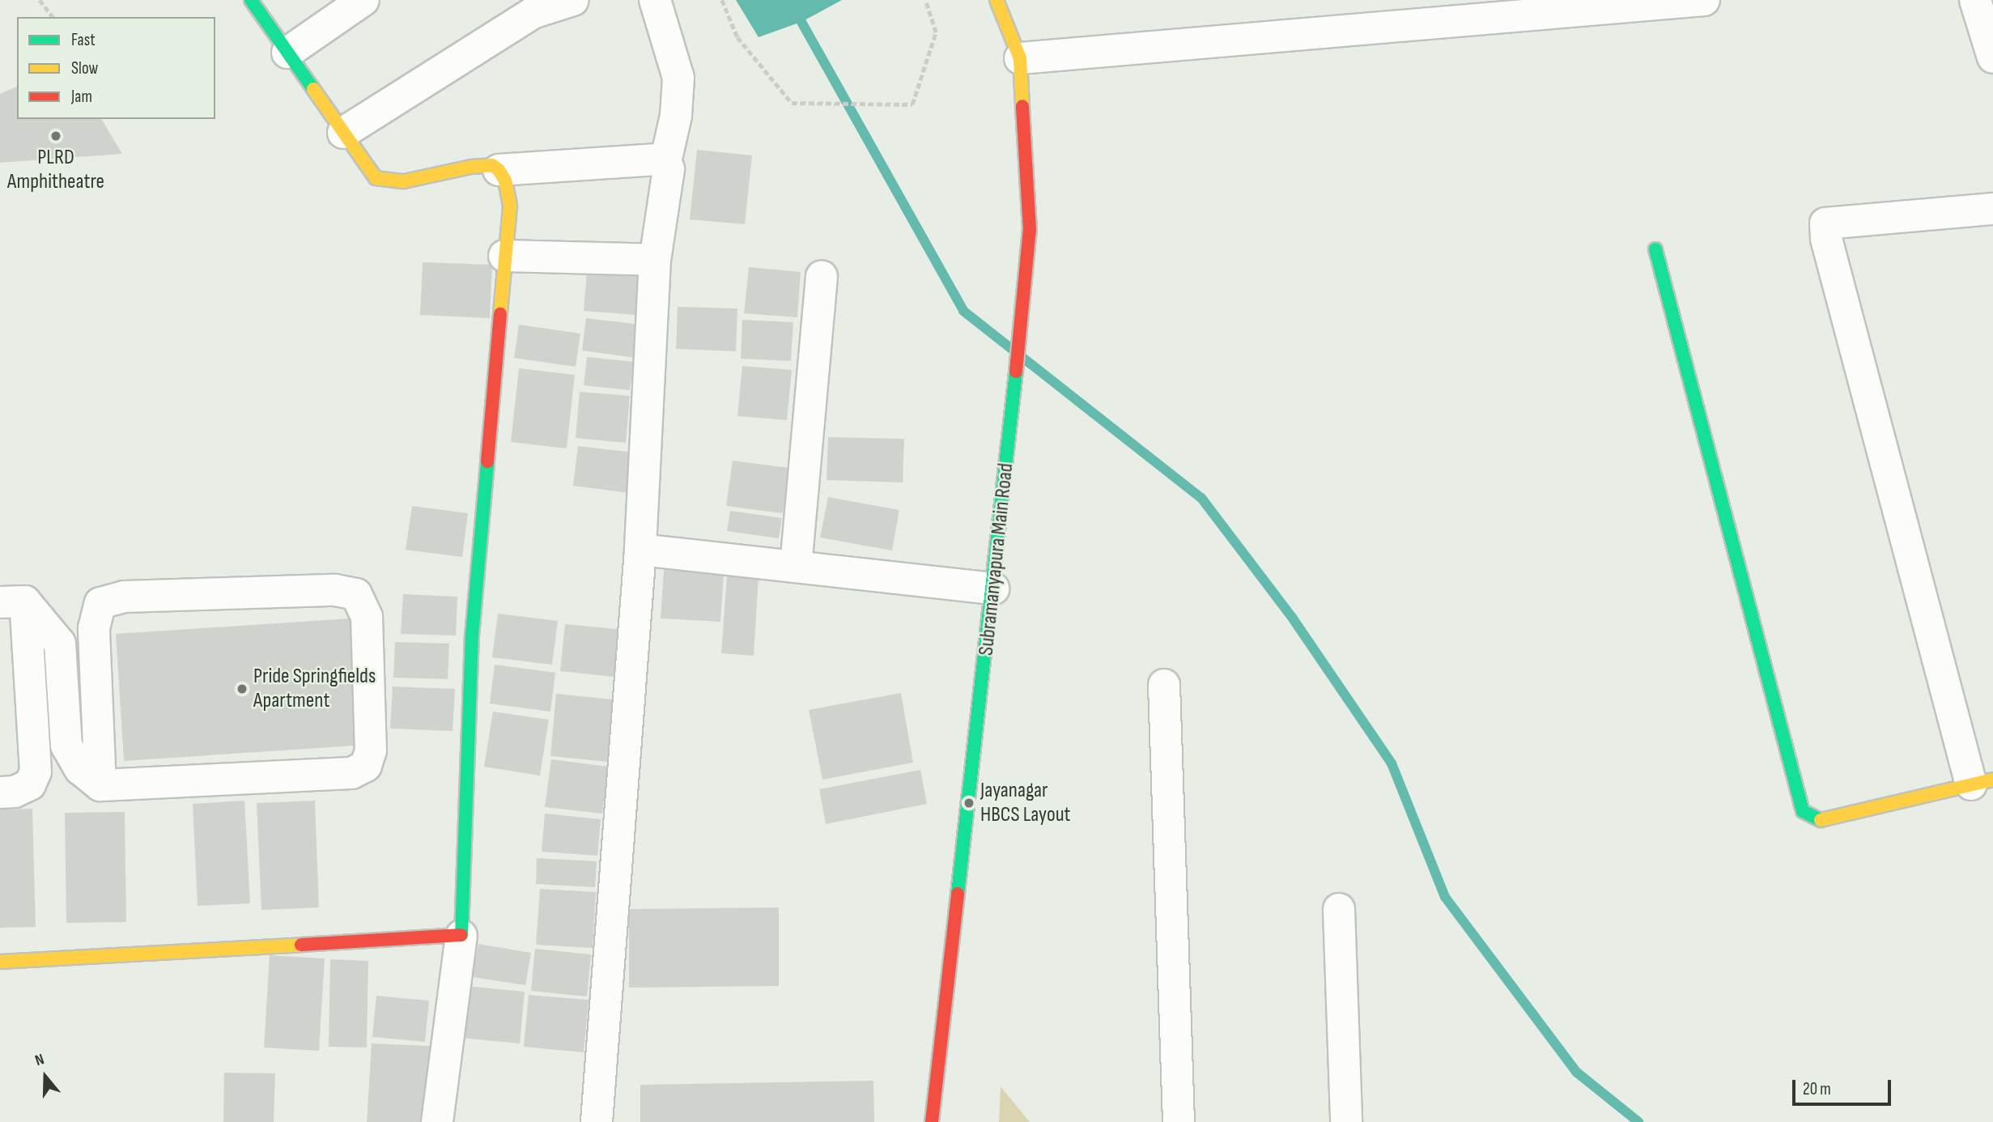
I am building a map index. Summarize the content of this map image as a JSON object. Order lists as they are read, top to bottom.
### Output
{
  "streets": {
    "street": ["Subramanyapura Main Road"]
  },
  "places": ["PLRD Amphitheatre", "Pride Springfields Apartment", "Jayanagar HBCS Layout"],
  "legend": ["Fast", "Slow", "Jam"],
  "scale_bar": "20 m",
  "north": "top"
}
